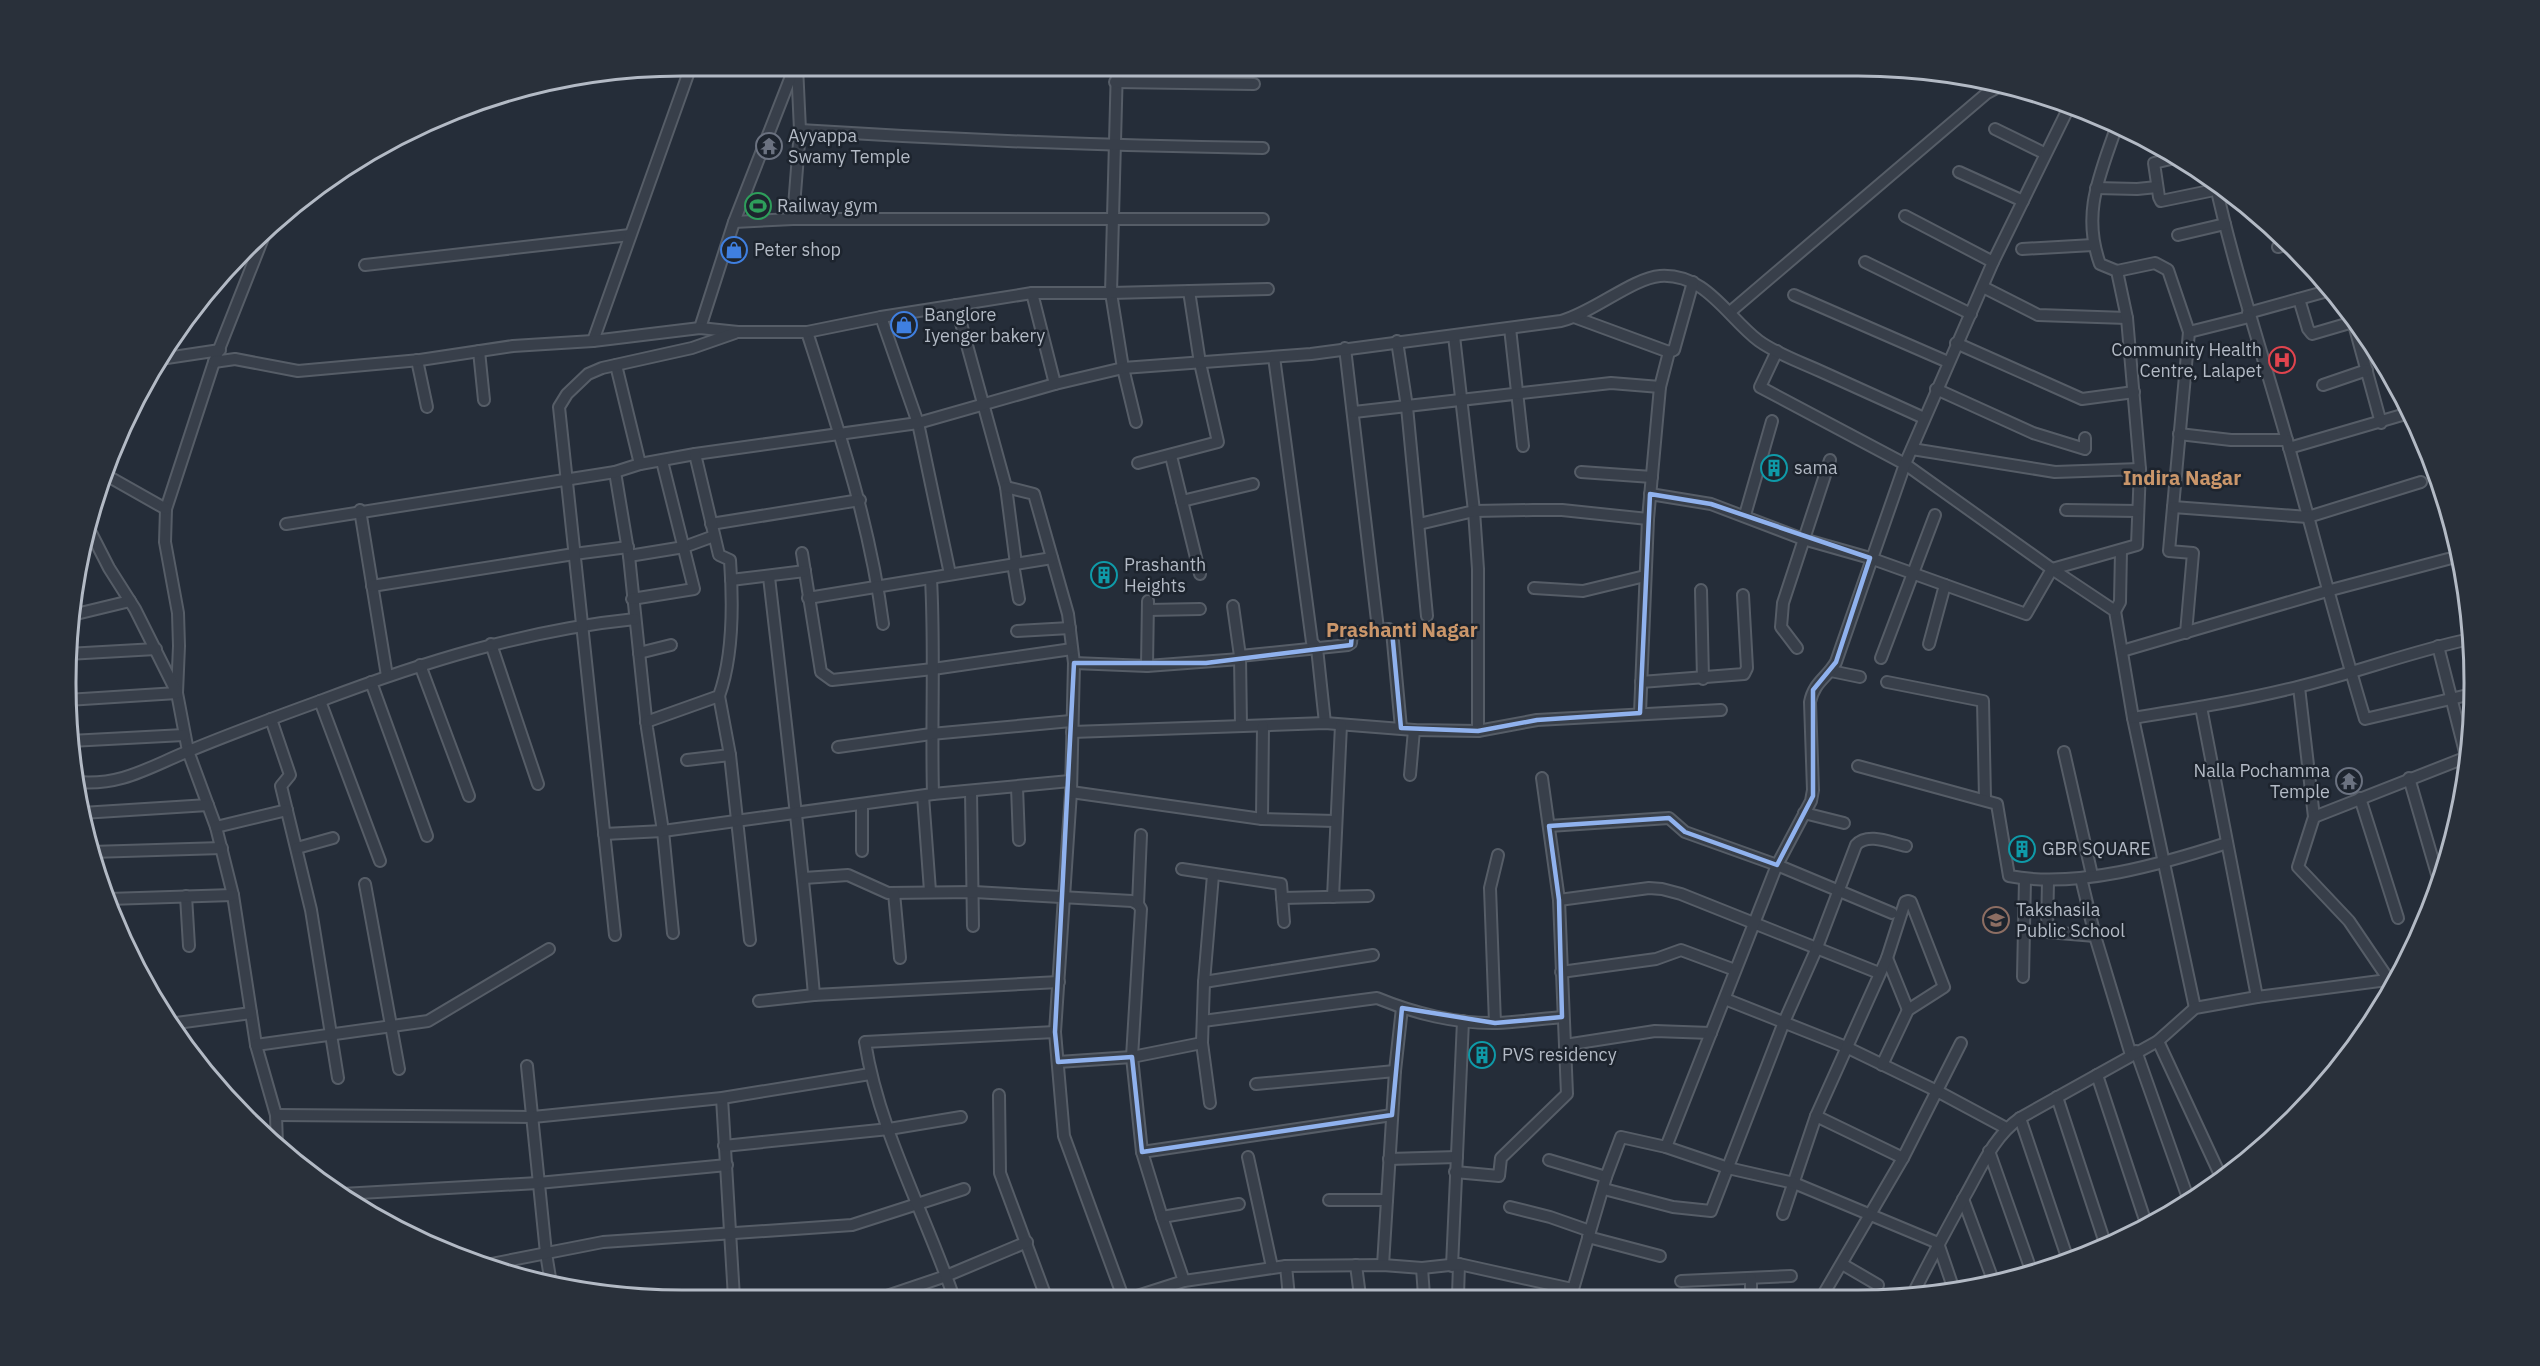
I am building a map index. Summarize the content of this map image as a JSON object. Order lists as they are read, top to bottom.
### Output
{
  "districts": ["Indira Nagar", "Prashanti Nagar"],
  "places": {
    "temple": ["Ayyappa Swamy Temple", "Nalla Pochamma Temple"],
    "sports": ["Railway gym"],
    "shop": ["Peter shop", "Banglore Iyenger bakery"],
    "hospital": ["Community Health Centre, Lalapet"],
    "building": [
      "sama",
      "Prashanth Heights",
      "GBR SQUARE",
      "PVS residency"
    ],
    "school or university": ["Takshasila Public School"]
  }
}
